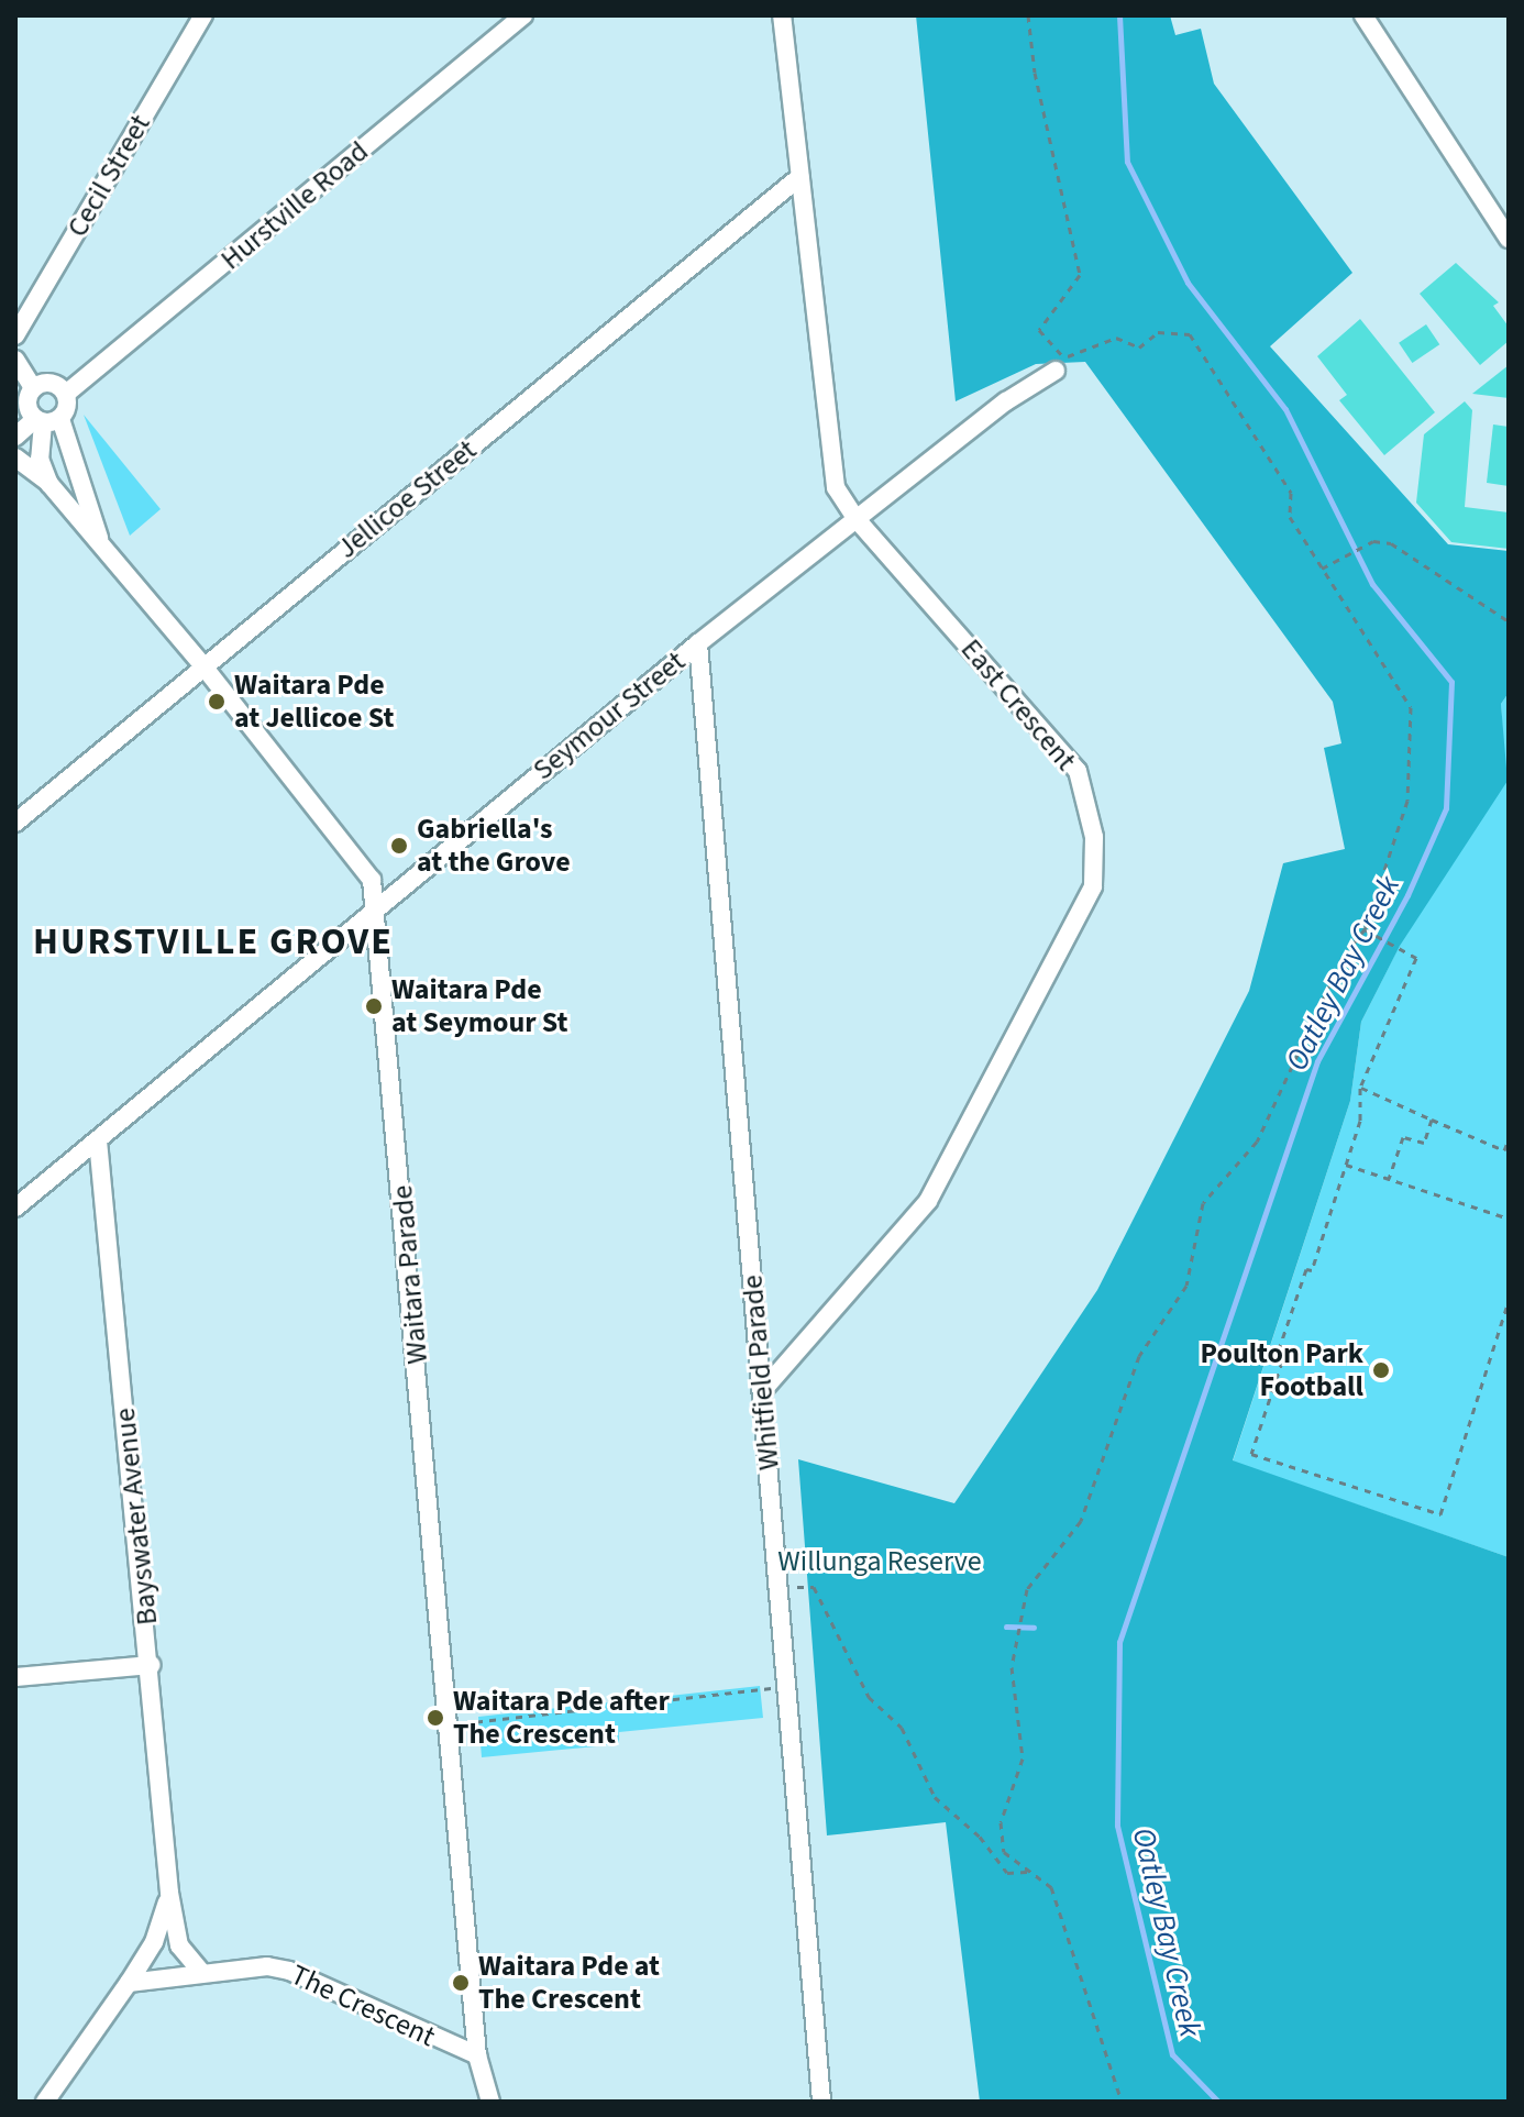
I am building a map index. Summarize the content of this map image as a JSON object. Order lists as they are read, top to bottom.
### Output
{
  "streets": {
    "street": [
      "Cecil Street",
      "Hurstville Road",
      "Jellicoe Street",
      "East Crescent",
      "Seymour Street",
      "Waitara Parade",
      "Whitfield Parade",
      "Bayswater Avenue",
      "The Crescent"
    ]
  },
  "crossings": [
    ["Hurstville Road", "Waitara Parade"],
    ["Jellicoe Street", "East Crescent"],
    ["Jellicoe Street", "Waitara Parade"],
    ["East Crescent", "Seymour Street"],
    ["East Crescent", "Whitfield Parade"],
    ["Seymour Street", "Waitara Parade"],
    ["Seymour Street", "Whitfield Parade"],
    ["Seymour Street", "Bayswater Avenue"],
    ["Waitara Parade", "The Crescent"],
    ["Bayswater Avenue", "The Crescent"]
  ],
  "districts": ["HURSTVILLE GROVE"],
  "water": ["Oatley Bay Creek"],
  "parks": ["Willunga Reserve"],
  "places": [
    "Waitara Pde at Jellicoe St",
    "Gabriella's at the Grove",
    "Waitara Pde at Seymour St",
    "Poulton Park Football",
    "Waitara Pde after The Crescent",
    "Waitara Pde at The Crescent"
  ]
}
